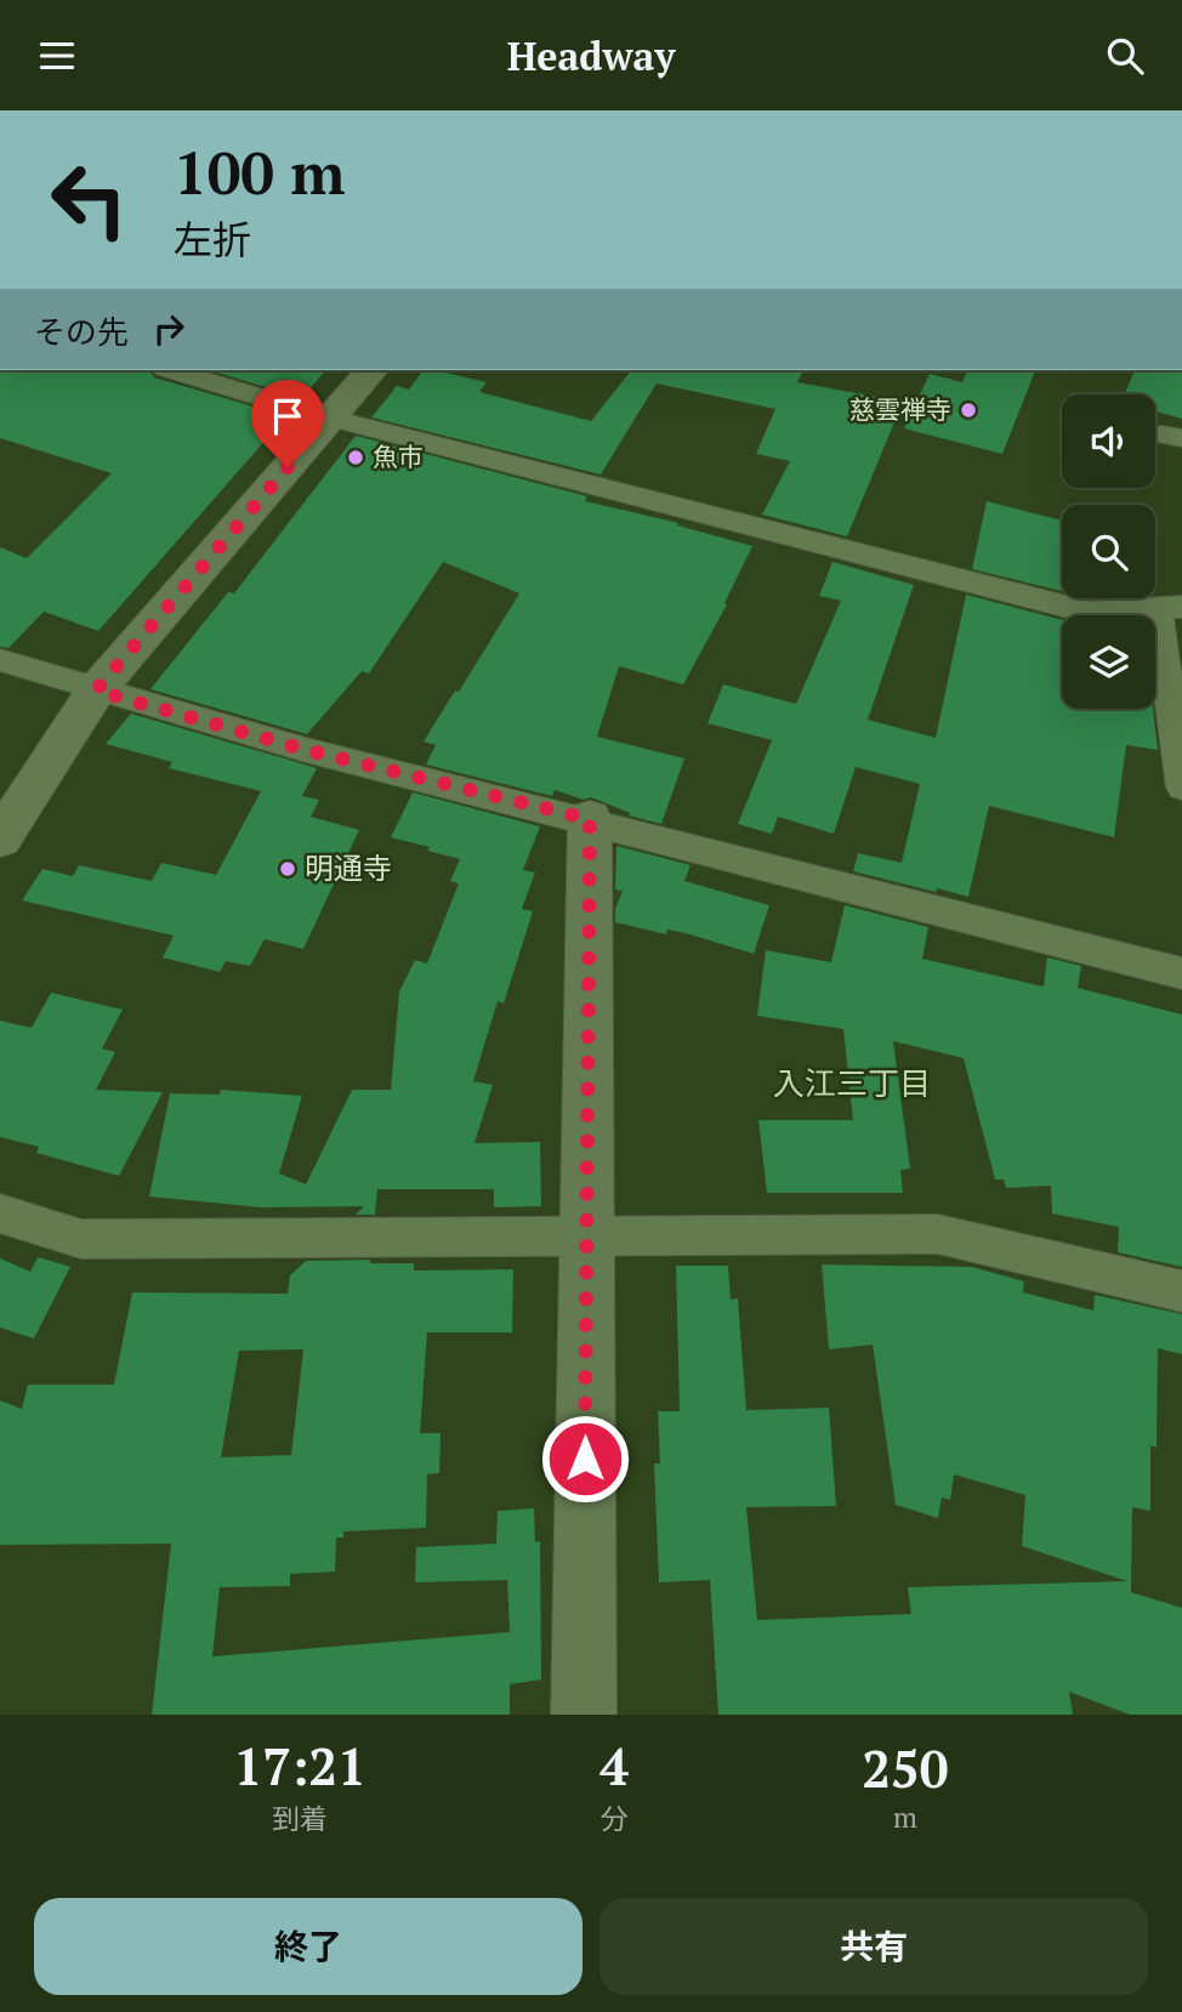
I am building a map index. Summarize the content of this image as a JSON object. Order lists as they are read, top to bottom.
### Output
{
  "districts": ["入江三丁目"],
  "places": ["慈雲禅寺", "魚市", "明通寺"],
  "page": {
    "header": "Headway",
    "turn": ["100 m", "左折"],
    "then": "その先",
    "eta": [
      "17:21",
      "到着",
      "4",
      "分",
      "250",
      "m"
    ],
    "buttons": ["終了", "共有"]
  }
}
